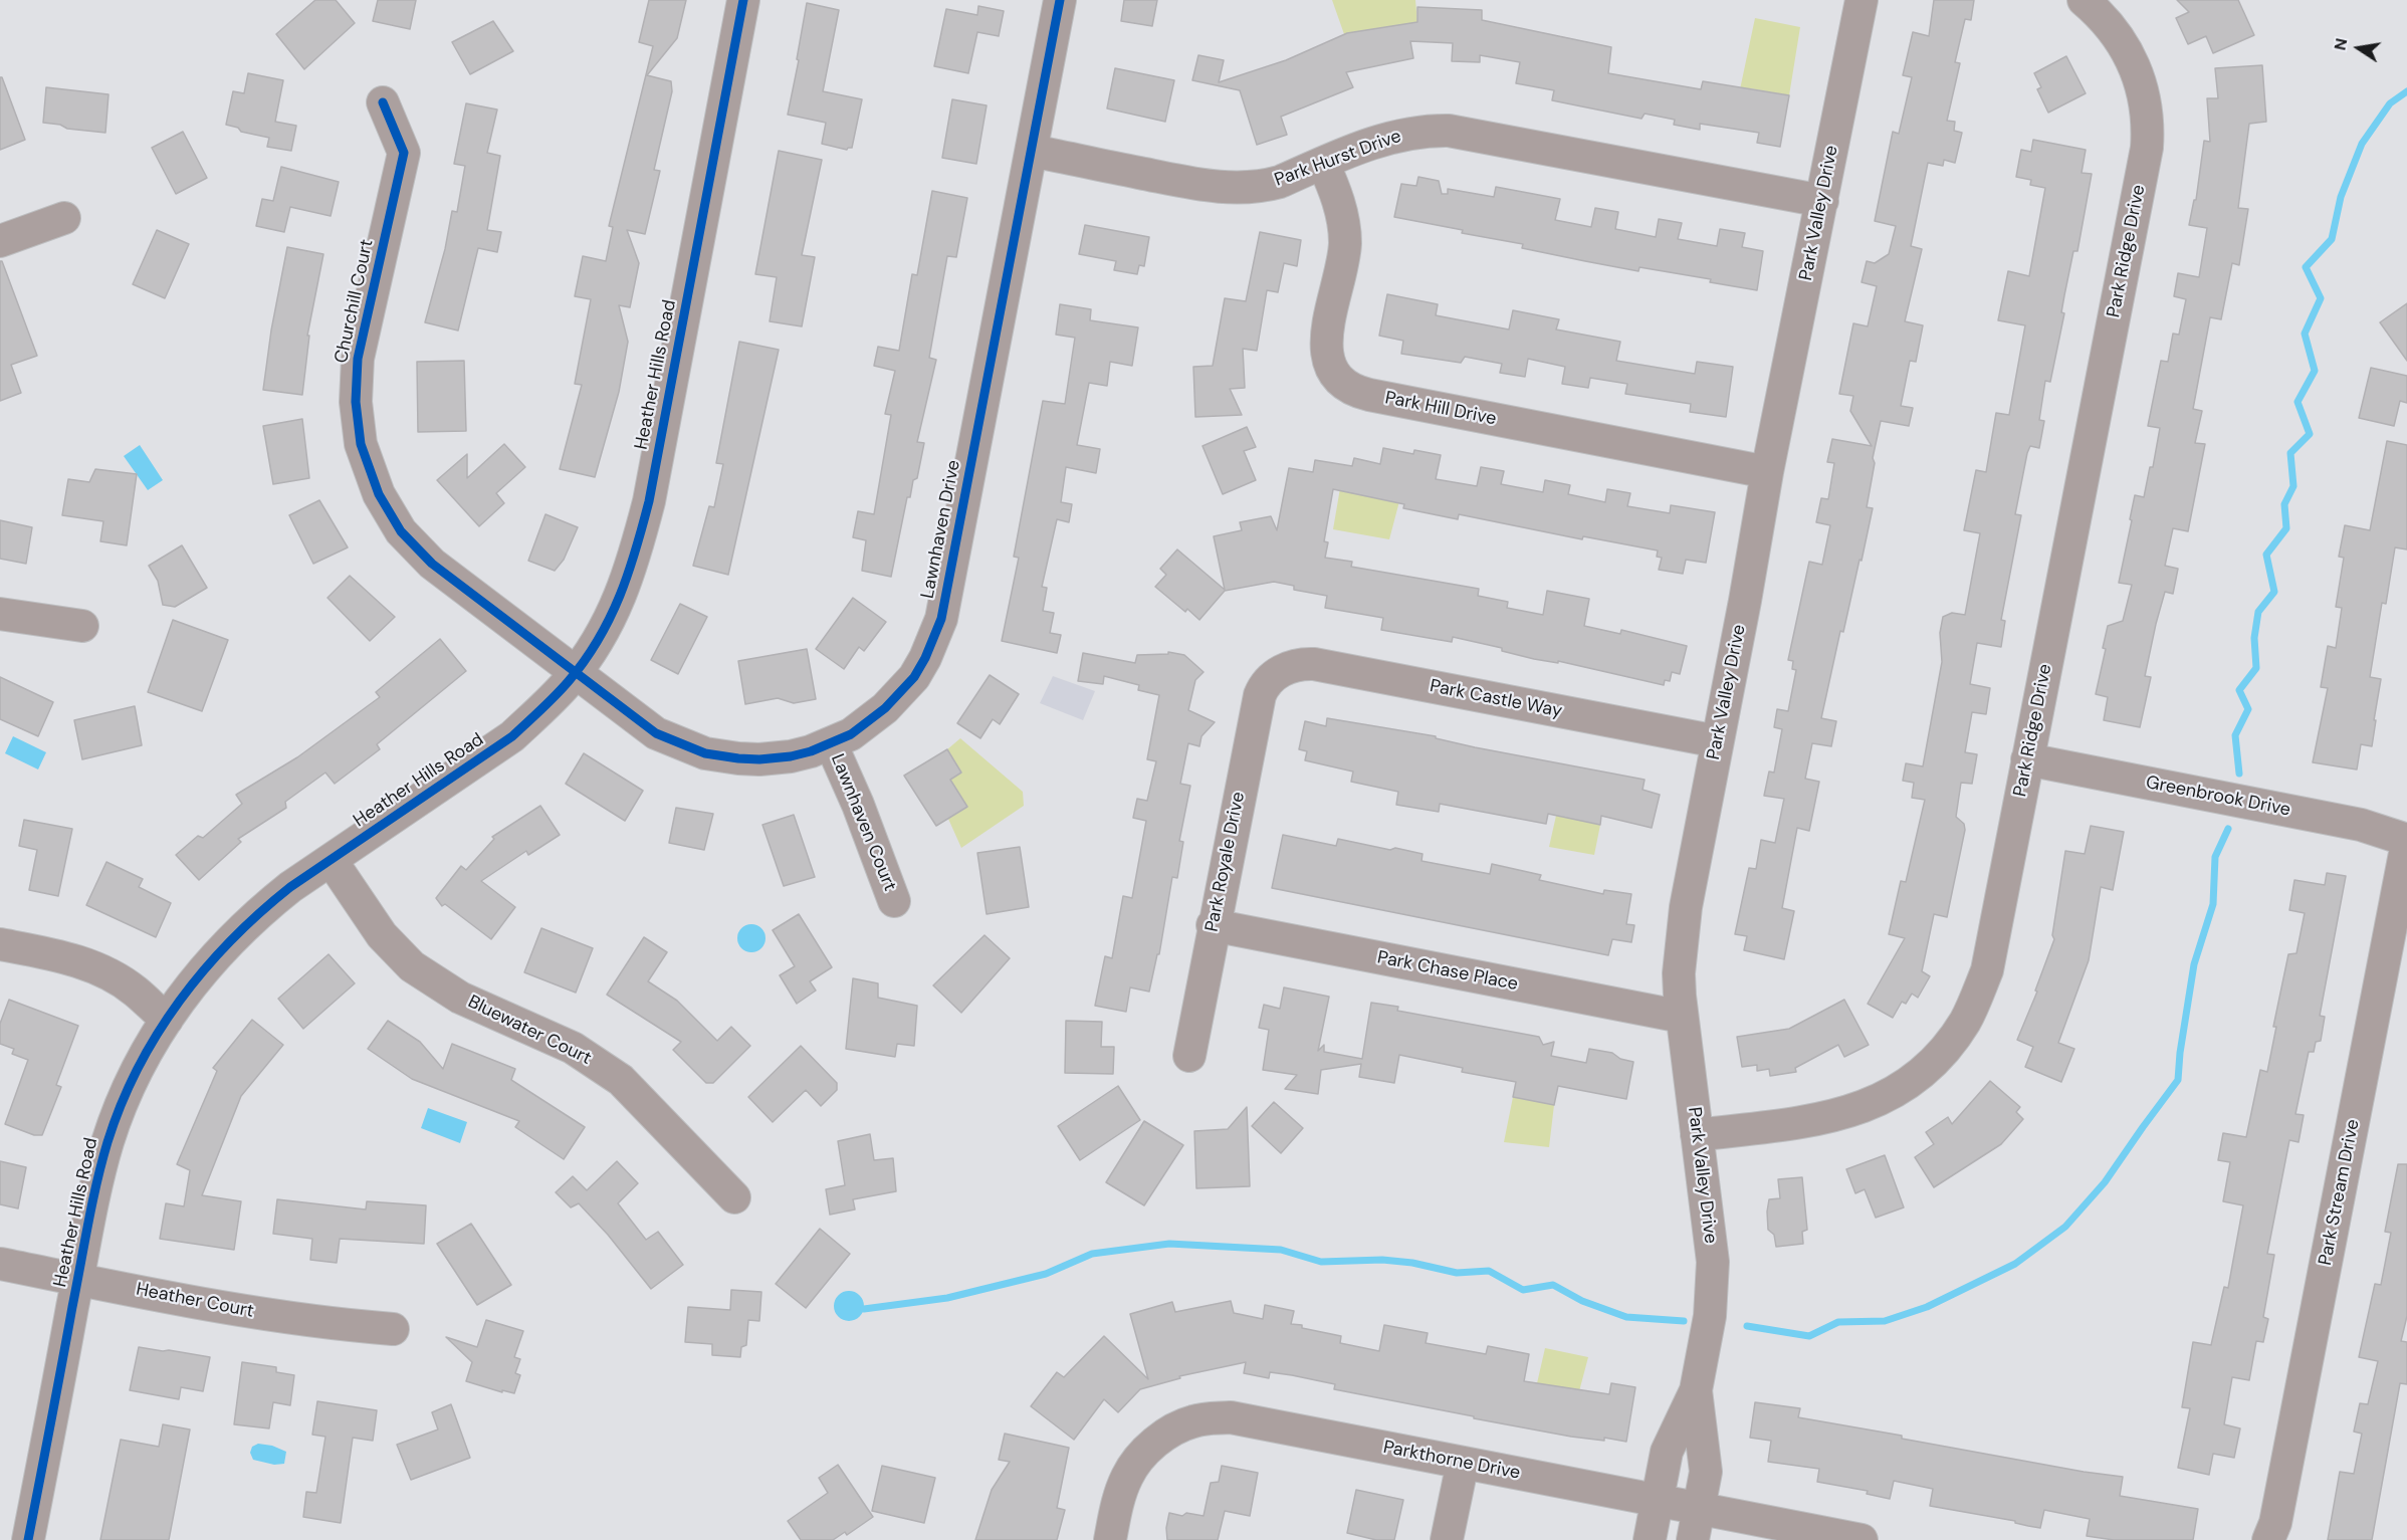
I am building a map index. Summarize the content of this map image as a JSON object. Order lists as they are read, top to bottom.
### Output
{
  "streets": {
    "street": [
      "Park Hurst Drive",
      "Park Valley Drive",
      "Park Ridge Drive",
      "Churchill Court",
      "Heather Hills Road",
      "Park Hill Drive",
      "Lawnhaven Drive",
      "Park Castle Way",
      "Greenbrook Drive",
      "Lawnhaven Court",
      "Park Royale Drive",
      "Park Chase Place",
      "Bluewater Court",
      "Park Stream Drive",
      "Heather Court",
      "Parkthorne Drive"
    ]
  },
  "crossings": [
    ["Park Hurst Drive", "Park Valley Drive"],
    ["Park Hurst Drive", "Park Hill Drive"],
    ["Park Hurst Drive", "Lawnhaven Drive"],
    ["Park Valley Drive", "Park Ridge Drive"],
    ["Park Valley Drive", "Park Hill Drive"],
    ["Park Valley Drive", "Park Castle Way"],
    ["Park Valley Drive", "Park Chase Place"],
    ["Park Valley Drive", "Parkthorne Drive"],
    ["Park Ridge Drive", "Greenbrook Drive"],
    ["Churchill Court", "Heather Hills Road"],
    ["Churchill Court", "Lawnhaven Drive"],
    ["Heather Hills Road", "Lawnhaven Drive"],
    ["Heather Hills Road", "Bluewater Court"],
    ["Heather Hills Road", "Heather Court"],
    ["Lawnhaven Drive", "Lawnhaven Court"],
    ["Park Castle Way", "Park Royale Drive"],
    ["Greenbrook Drive", "Park Stream Drive"],
    ["Park Royale Drive", "Park Chase Place"]
  ],
  "north": "left"
}
